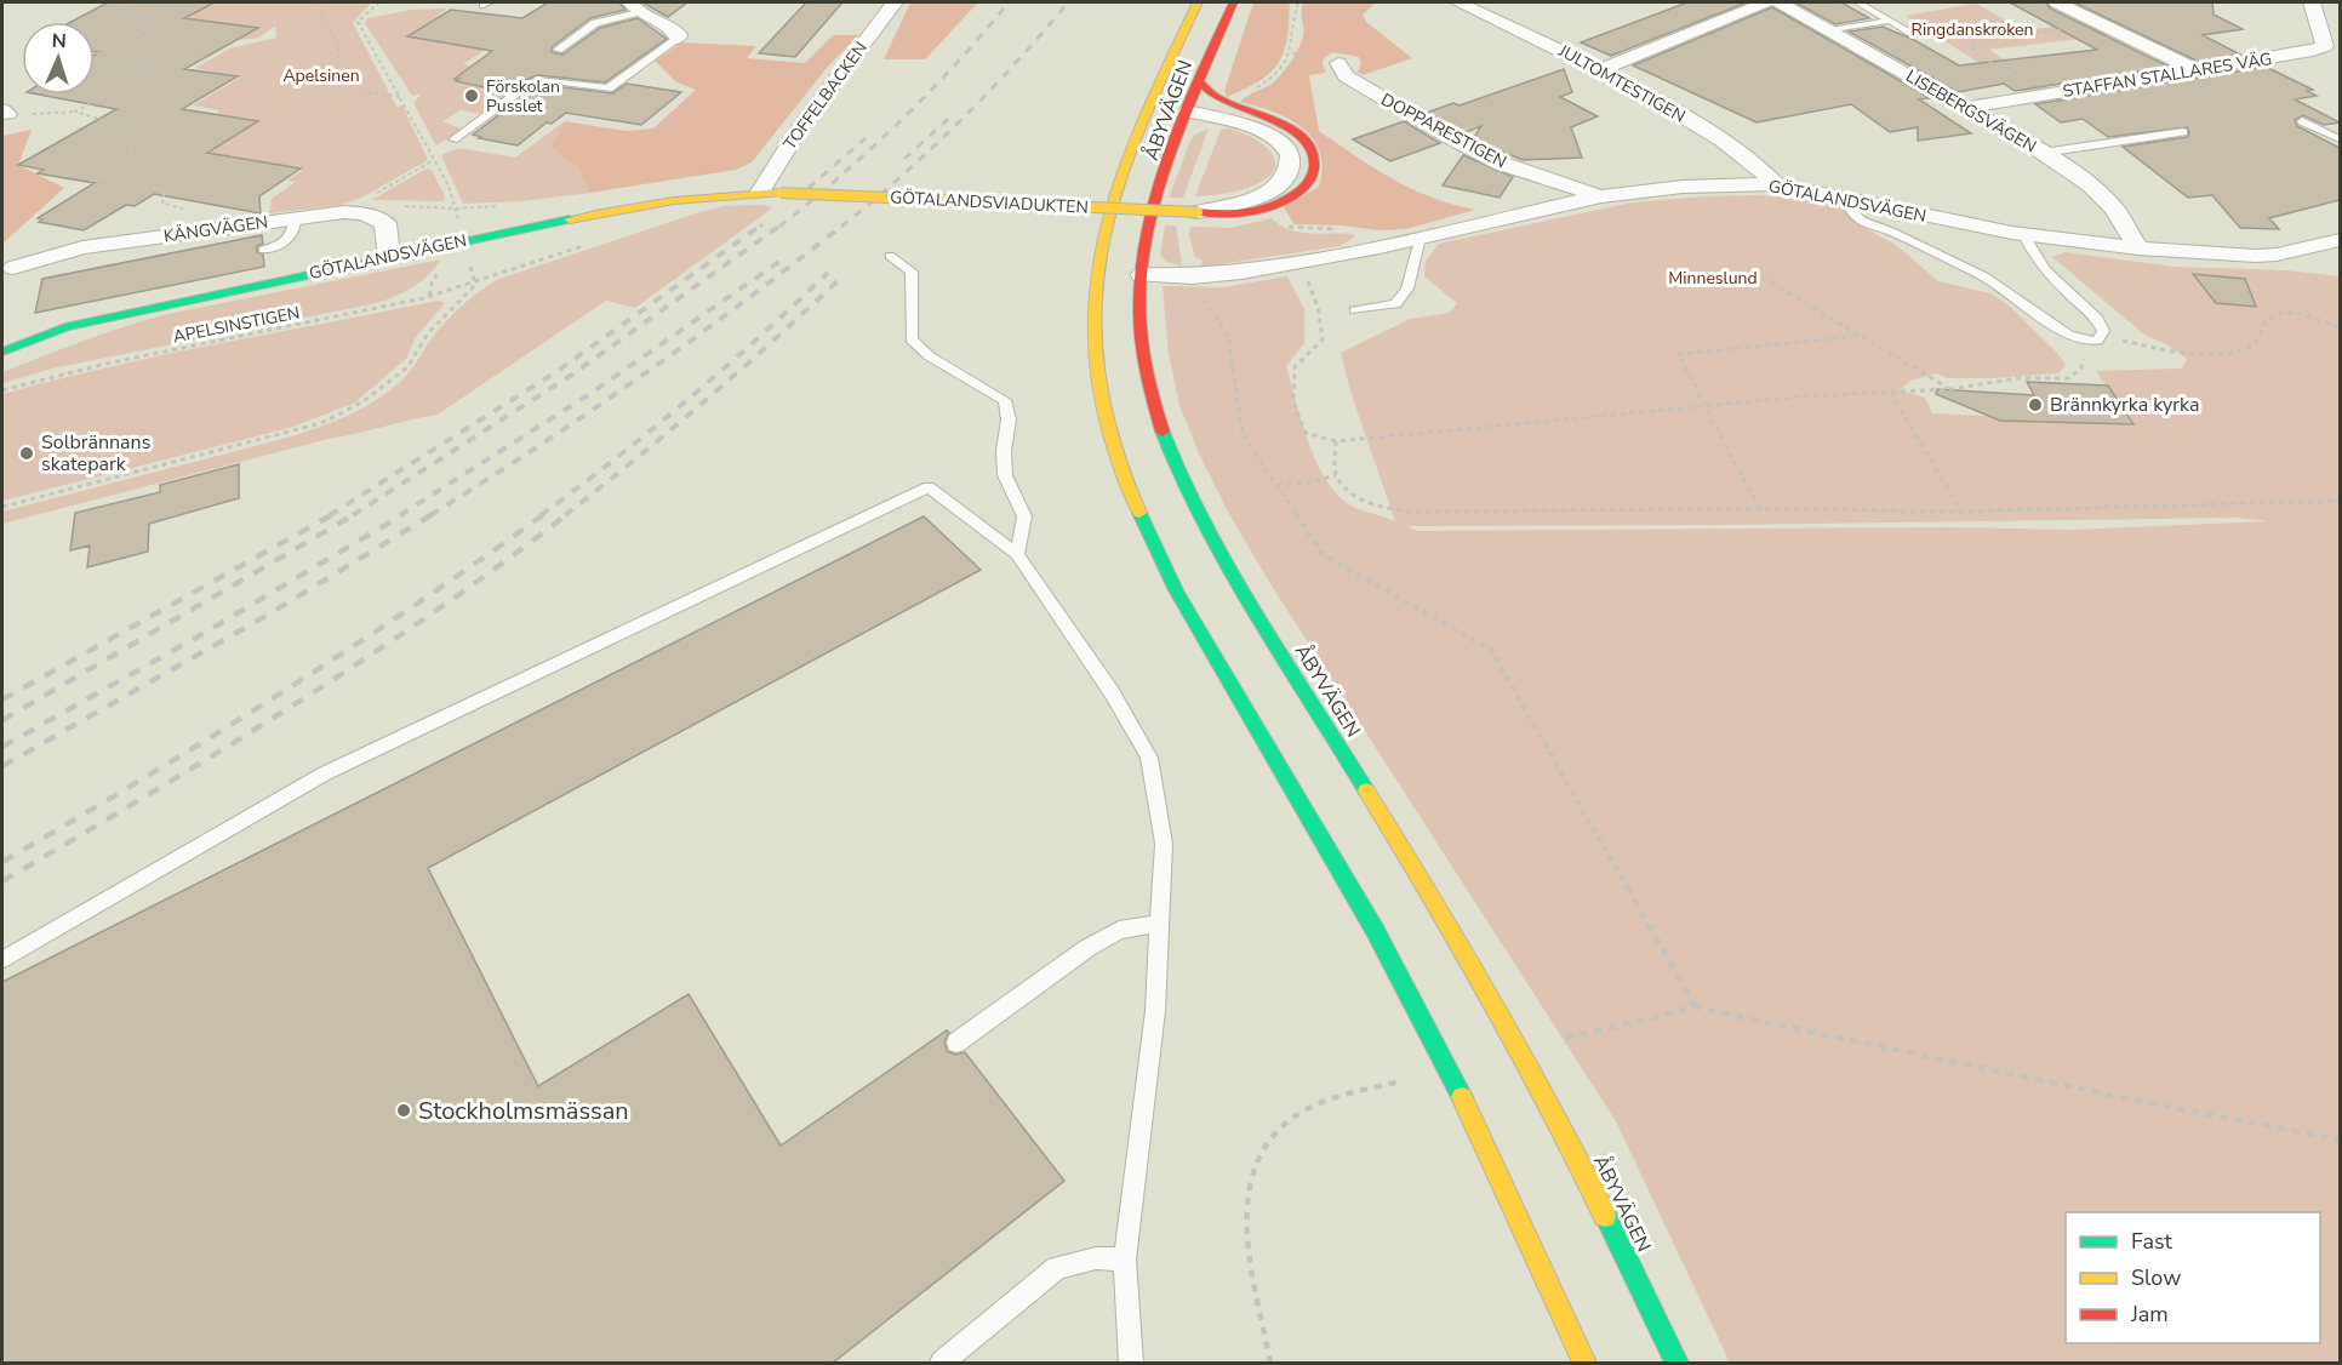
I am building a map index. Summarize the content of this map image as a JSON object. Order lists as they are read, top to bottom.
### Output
{
  "streets": {
    "street": [
      "STAFFAN STALLARES VÄG",
      "JULTOMTESTIGEN",
      "TOFFELBACKEN",
      "ÅBYVÄGEN",
      "LISEBERGSVÄGEN",
      "DOPPARESTIGEN",
      "GÖTALANDSVÄGEN",
      "GÖTALANDSVIADUKTEN",
      "KÄNGVÄGEN"
    ],
    "path": ["APELSINSTIGEN"]
  },
  "crossings": [
    ["STAFFAN STALLARES VÄG", "LISEBERGSVÄGEN"],
    ["JULTOMTESTIGEN", "GÖTALANDSVÄGEN"],
    ["TOFFELBACKEN", "GÖTALANDSVÄGEN"],
    ["ÅBYVÄGEN", "GÖTALANDSVÄGEN"],
    ["ÅBYVÄGEN", "GÖTALANDSVIADUKTEN"],
    ["LISEBERGSVÄGEN", "GÖTALANDSVÄGEN"],
    ["DOPPARESTIGEN", "GÖTALANDSVÄGEN"],
    ["GÖTALANDSVÄGEN", "GÖTALANDSVIADUKTEN"],
    ["GÖTALANDSVÄGEN", "KÄNGVÄGEN"]
  ],
  "parks": ["Ringdanskroken", "Apelsinen", "Minneslund"],
  "places": [
    "Förskolan Pusslet",
    "Brännkyrka kyrka",
    "Solbrännans skatepark",
    "Stockholmsmässan"
  ],
  "legend": ["Fast", "Slow", "Jam"],
  "north": "top"
}
